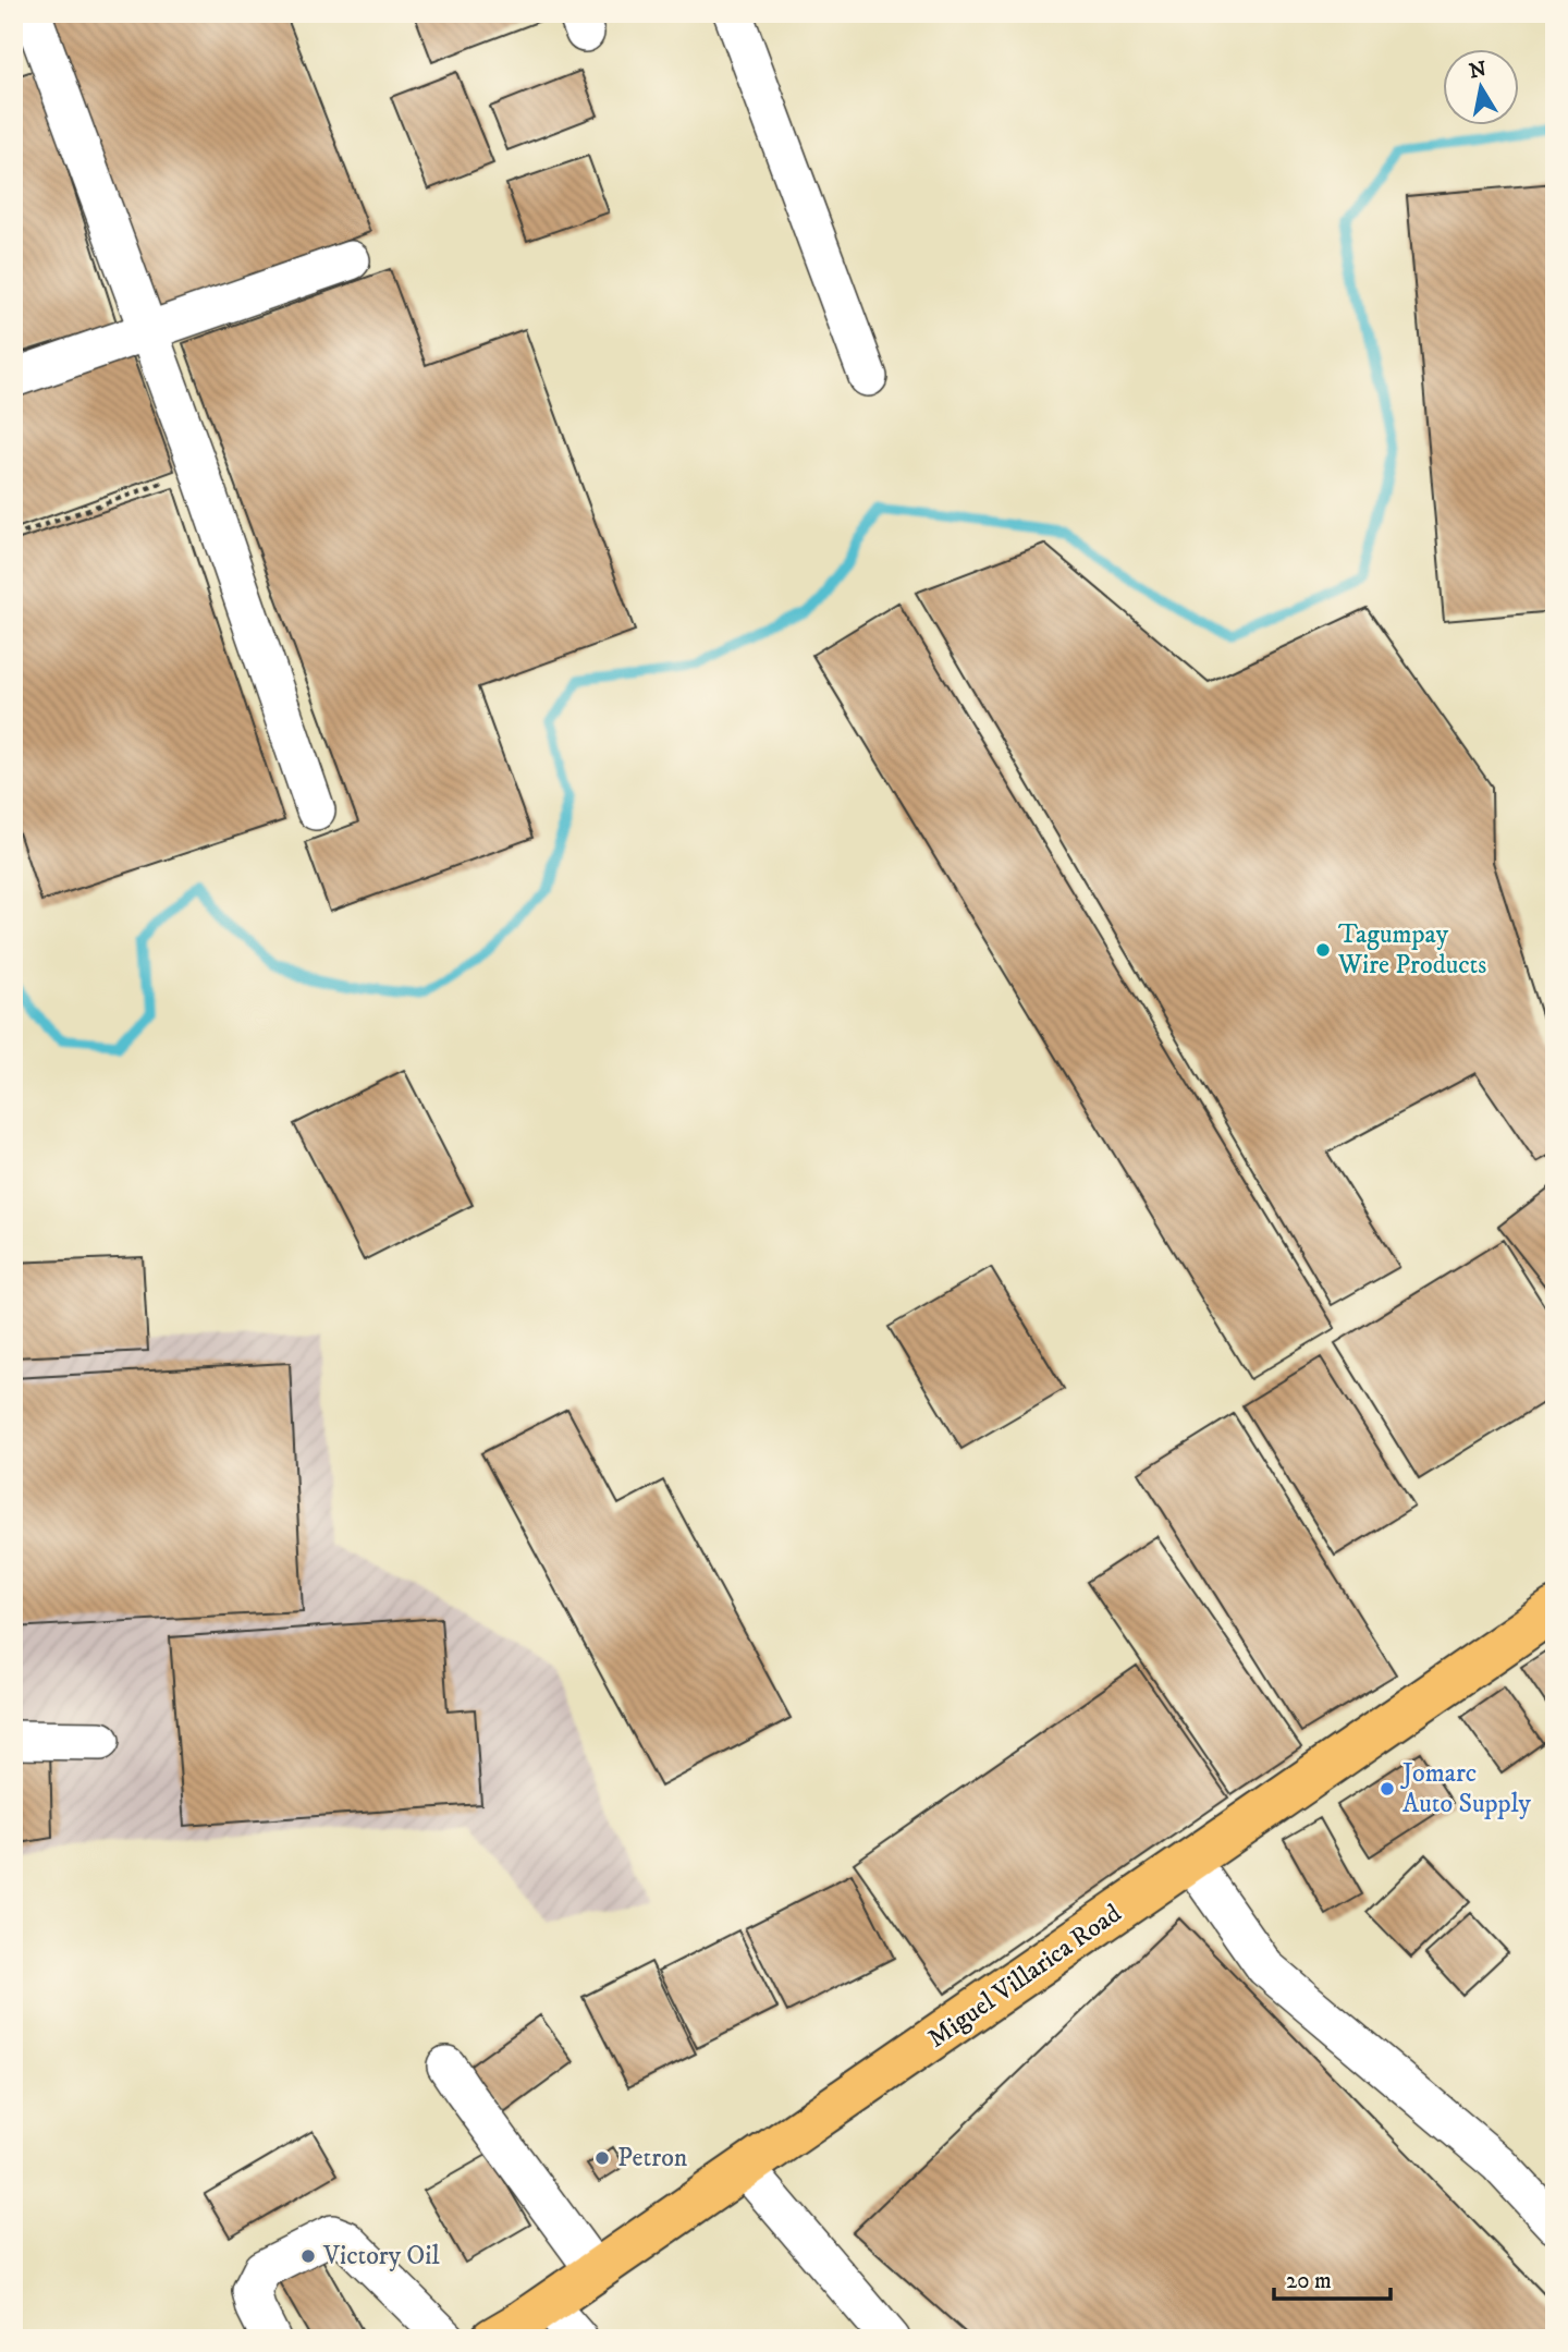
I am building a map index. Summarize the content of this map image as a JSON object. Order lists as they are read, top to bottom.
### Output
{
  "streets": {
    "main road": ["Miguel Villarica Road"]
  },
  "places": [
    "Tagumpay Wire Products",
    "Jomarc Auto Supply",
    "Petron",
    "Victory Oil"
  ],
  "scale_bar": "20 m",
  "north": "top"
}
